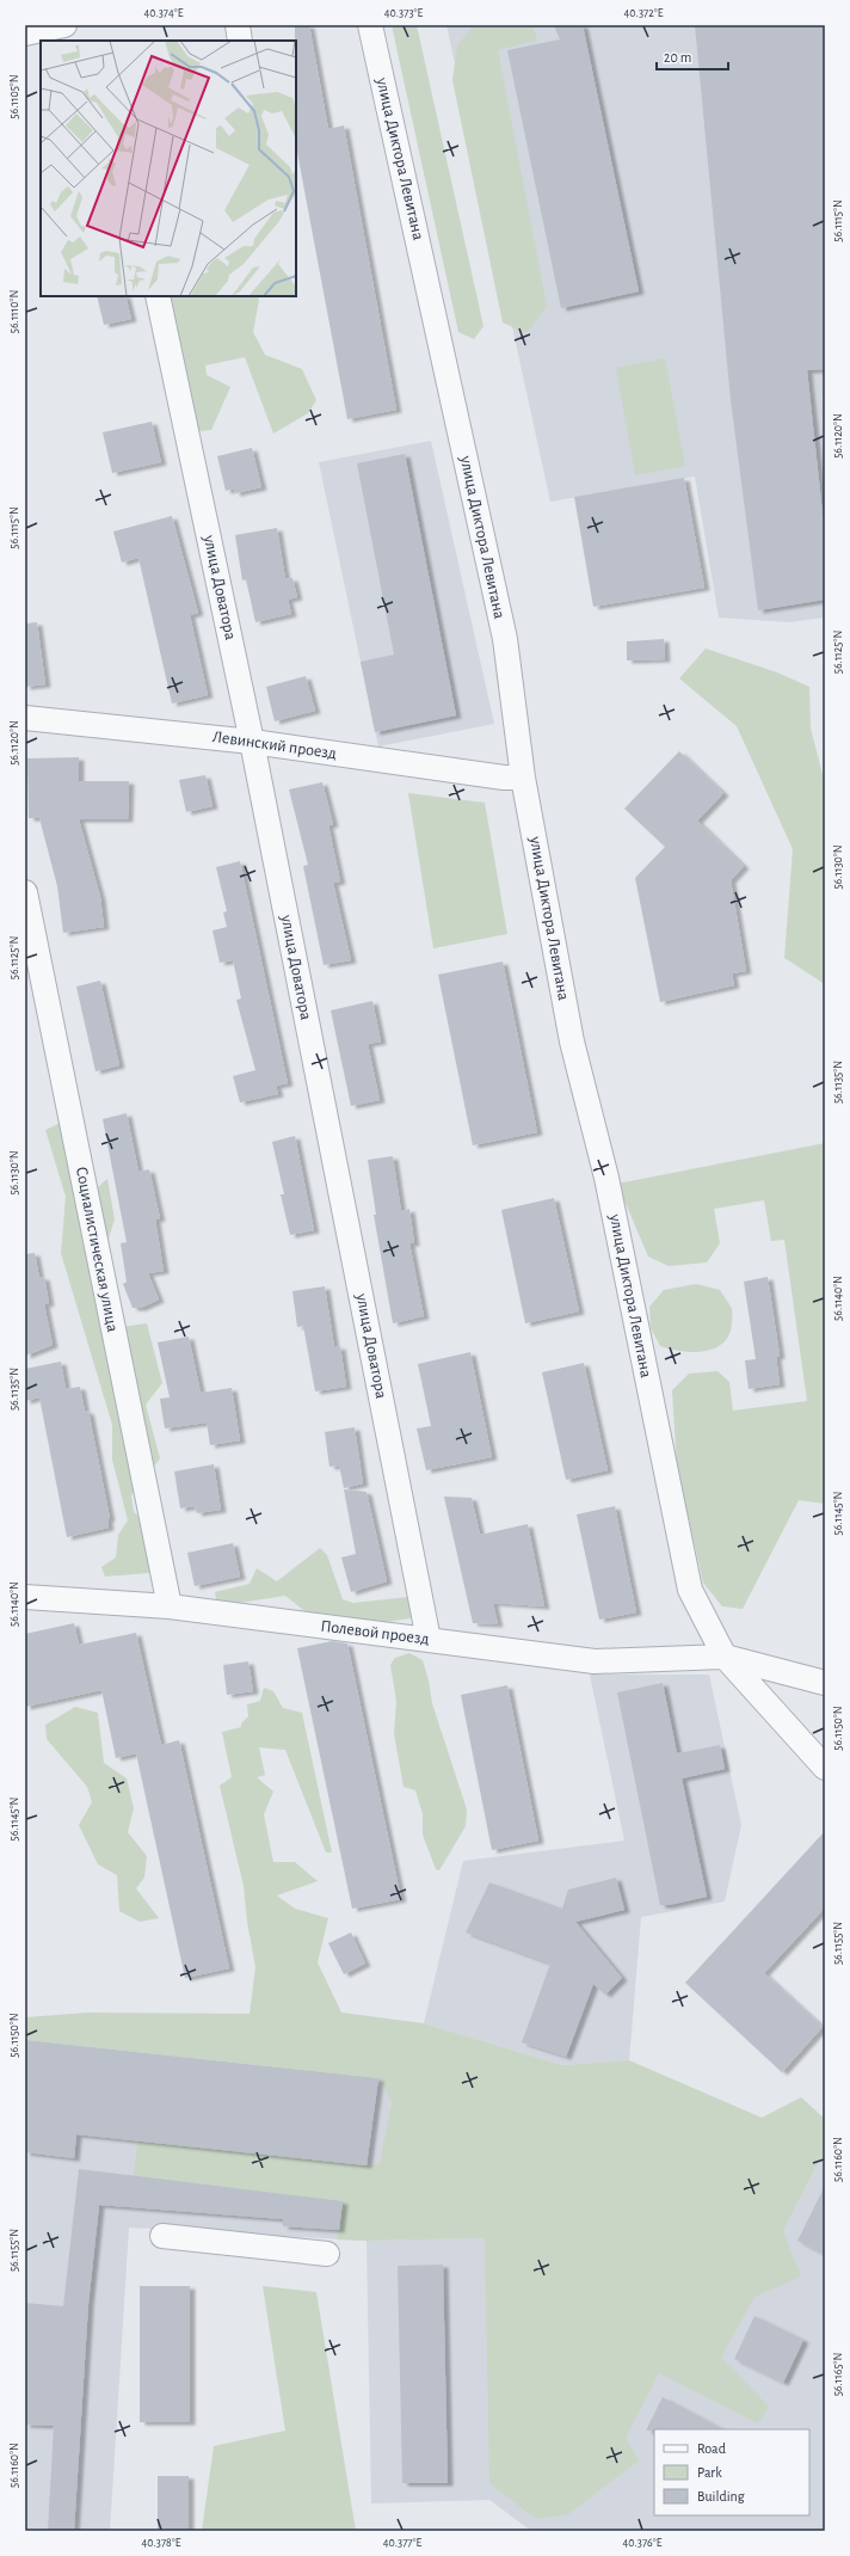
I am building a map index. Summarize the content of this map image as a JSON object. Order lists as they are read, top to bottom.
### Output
{
  "streets": {
    "street": [
      "улица Диктора Левитана",
      "улица Доватора",
      "Левинский проезд",
      "Социалистическая улица",
      "Полевой проезд"
    ]
  },
  "crossings": [
    ["улица Диктора Левитана", "Левинский проезд"],
    ["улица Диктора Левитана", "Полевой проезд"],
    ["улица Доватора", "Левинский проезд"],
    ["улица Доватора", "Полевой проезд"],
    ["Социалистическая улица", "Полевой проезд"]
  ],
  "legend": ["Road", "Park", "Building"],
  "scale_bar": "20 m",
  "coordinates": [
    "40.374°E",
    "40.373°E",
    "40.372°E",
    "56.1105°N",
    "56.1115°N",
    "56.1110°N",
    "56.1120°N",
    "56.1125°N",
    "56.1130°N",
    "56.1135°N",
    "56.1140°N",
    "56.1145°N",
    "56.1150°N",
    "56.1155°N",
    "56.1160°N",
    "56.1165°N",
    "40.378°E",
    "40.377°E",
    "40.376°E"
  ]
}
